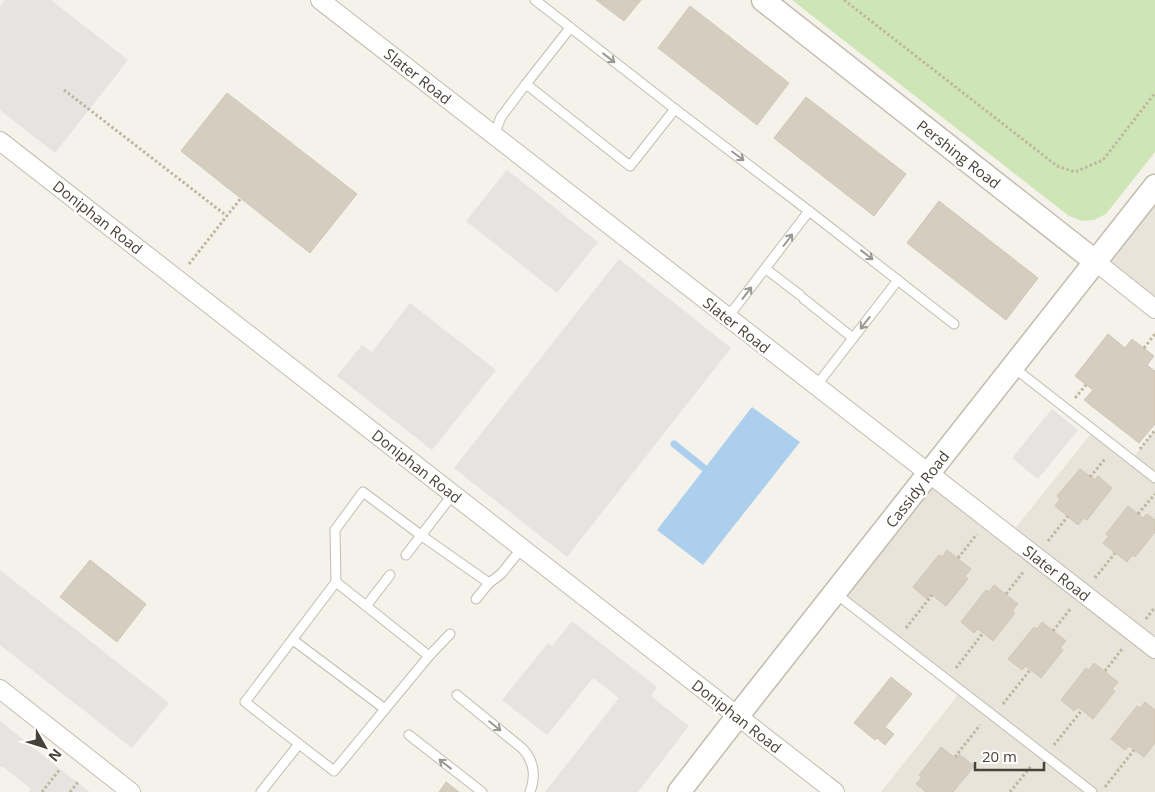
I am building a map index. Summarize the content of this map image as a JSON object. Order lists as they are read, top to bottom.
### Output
{
  "streets": {
    "street": [
      "Slater Road",
      "Pershing Road",
      "Doniphan Road",
      "Cassidy Road"
    ]
  },
  "crossings": [
    ["Slater Road", "Cassidy Road"],
    ["Pershing Road", "Cassidy Road"],
    ["Doniphan Road", "Cassidy Road"]
  ],
  "scale_bar": "20 m",
  "north": "bottom right"
}
